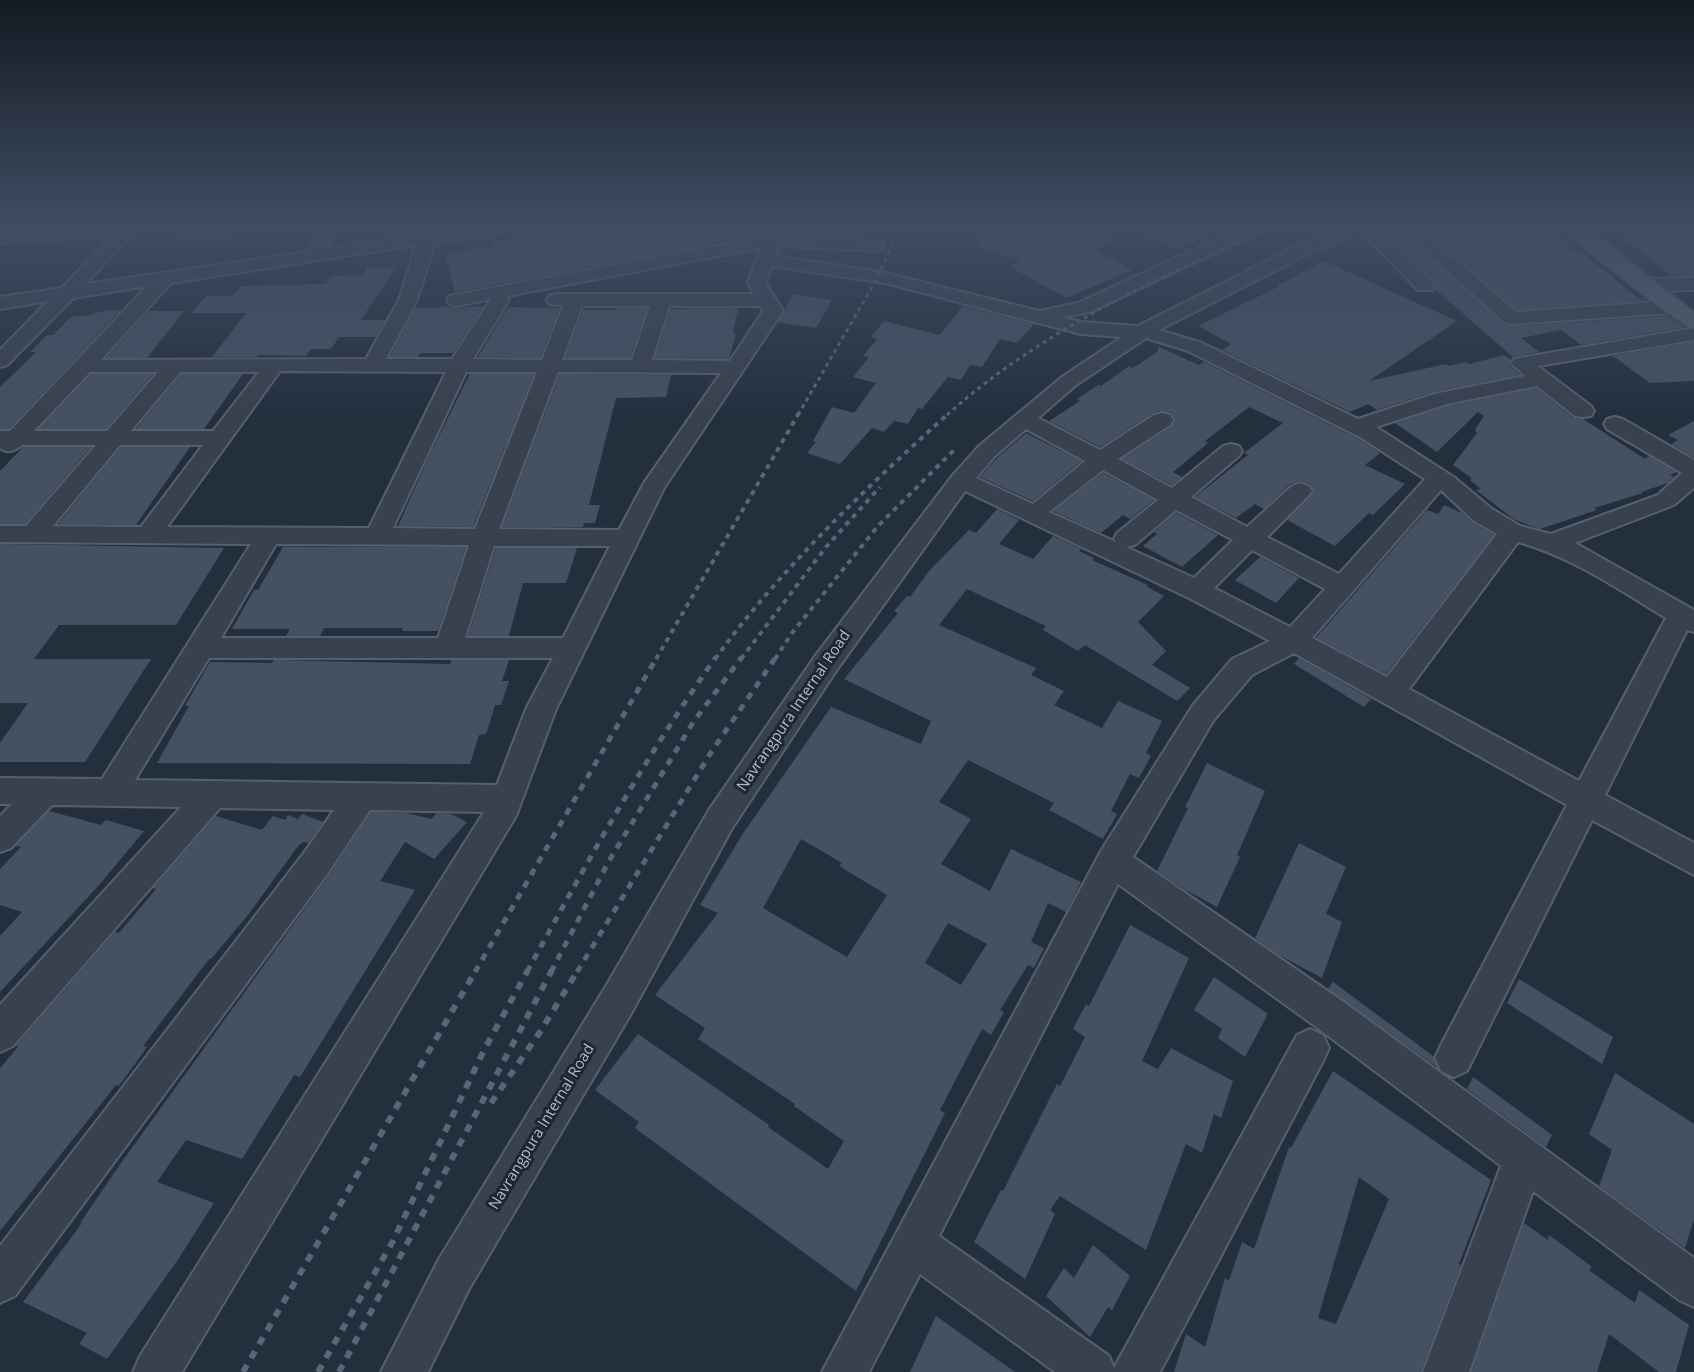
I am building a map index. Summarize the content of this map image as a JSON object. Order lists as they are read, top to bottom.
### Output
{
  "streets": {
    "street": ["Navrangpura Internal Road"]
  }
}
